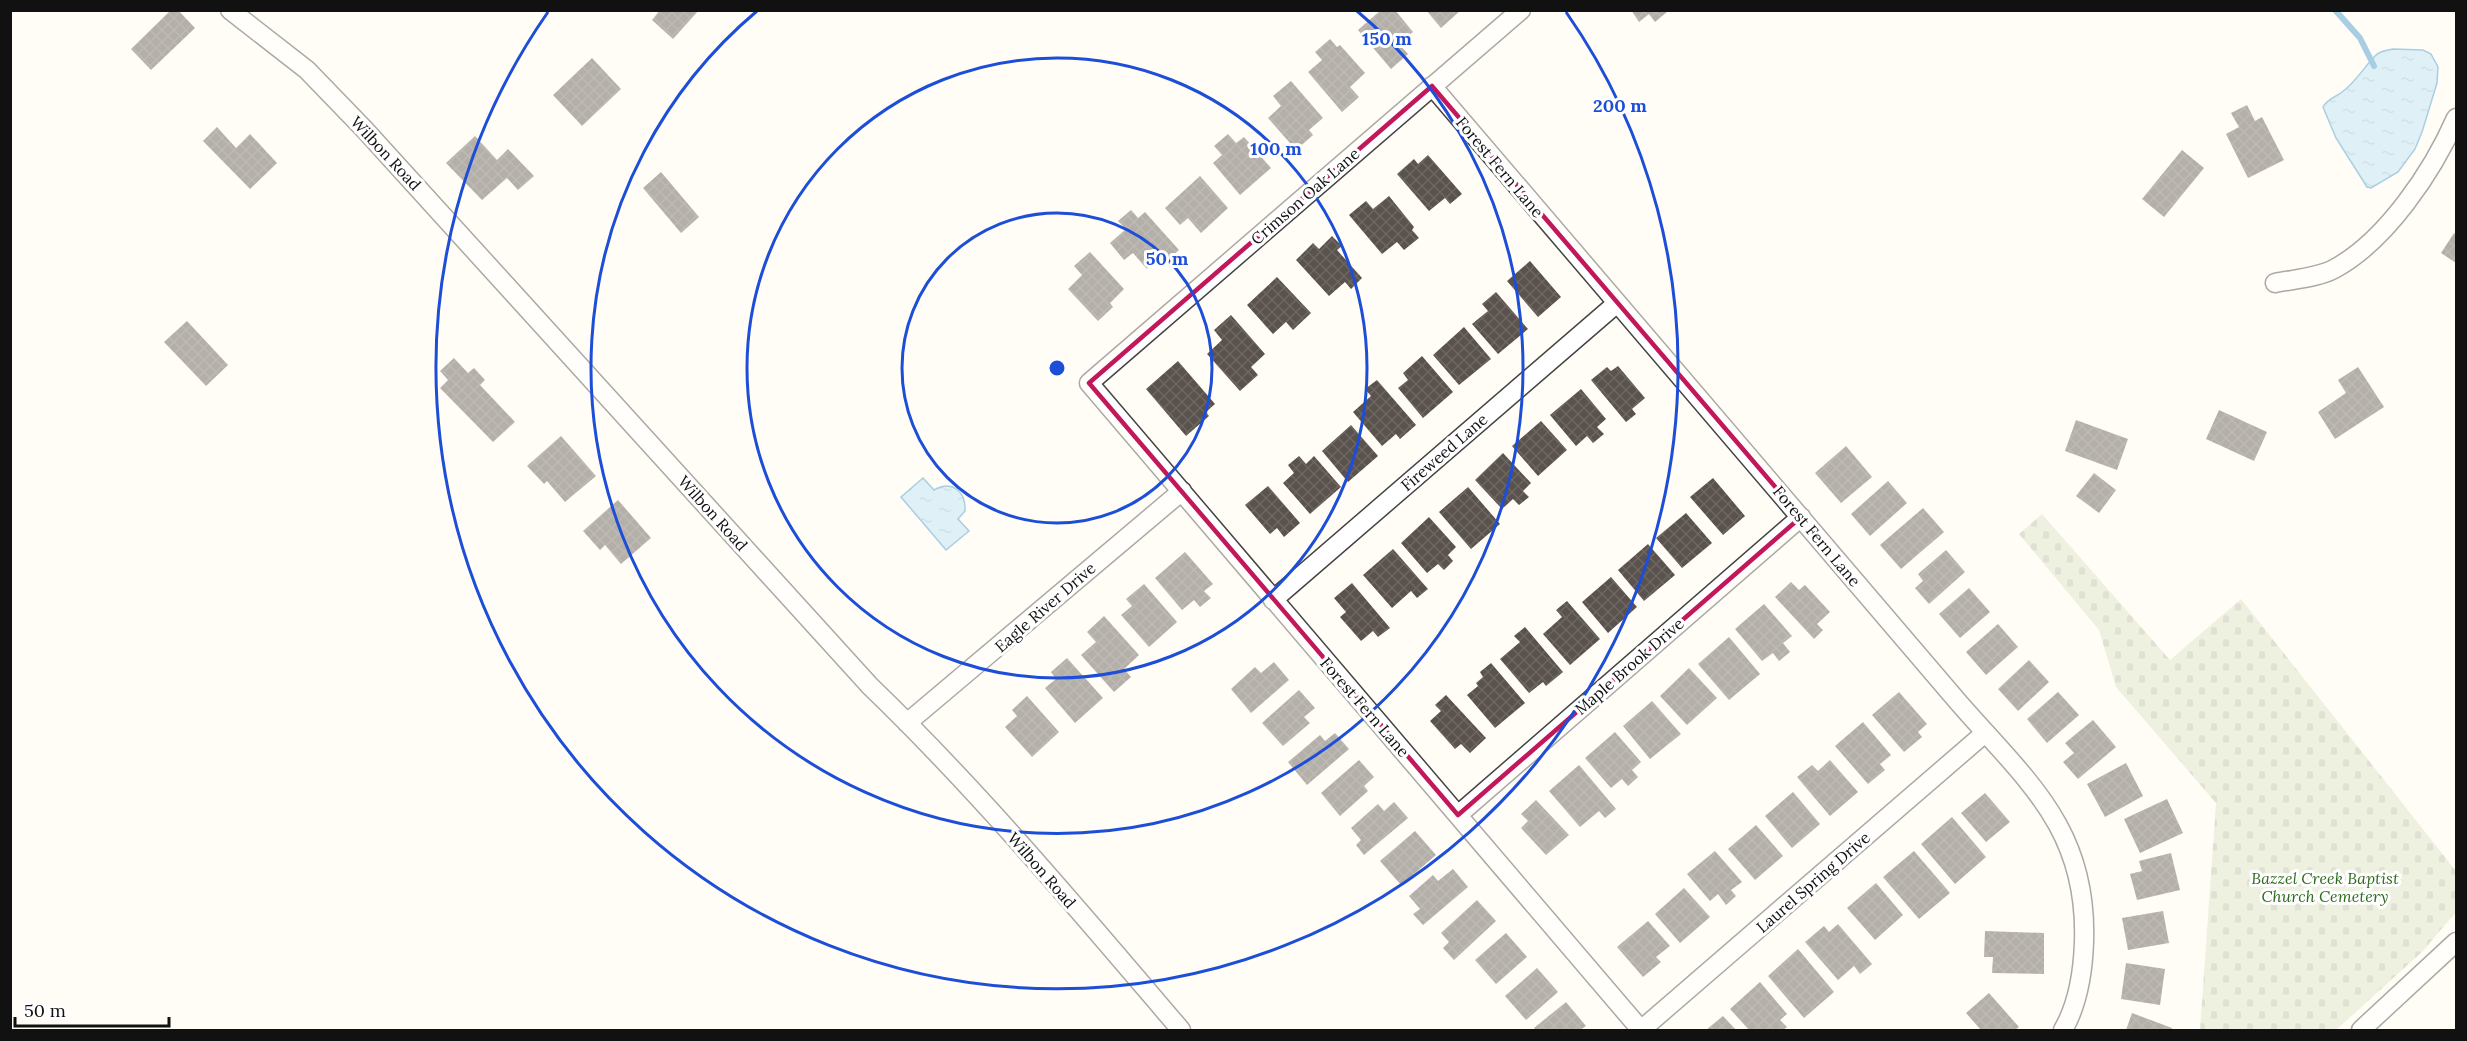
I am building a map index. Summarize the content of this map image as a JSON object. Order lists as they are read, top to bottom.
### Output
{
  "streets": {
    "street": [
      "Wilbon Road",
      "Forest Fern Lane",
      "Crimson Oak Lane",
      "Fireweed Lane",
      "Eagle River Drive",
      "Maple Brook Drive",
      "Laurel Spring Drive"
    ]
  },
  "crossings": [
    ["Wilbon Road", "Eagle River Drive"],
    ["Forest Fern Lane", "Crimson Oak Lane"],
    ["Forest Fern Lane", "Fireweed Lane"],
    ["Forest Fern Lane", "Eagle River Drive"],
    ["Forest Fern Lane", "Maple Brook Drive"],
    ["Forest Fern Lane", "Laurel Spring Drive"]
  ],
  "parks": ["Bazzel Creek Baptist Church Cemetery"],
  "scale_bar": "50 m",
  "rings": [
    "150 m",
    "200 m",
    "100 m",
    "50 m"
  ]
}
